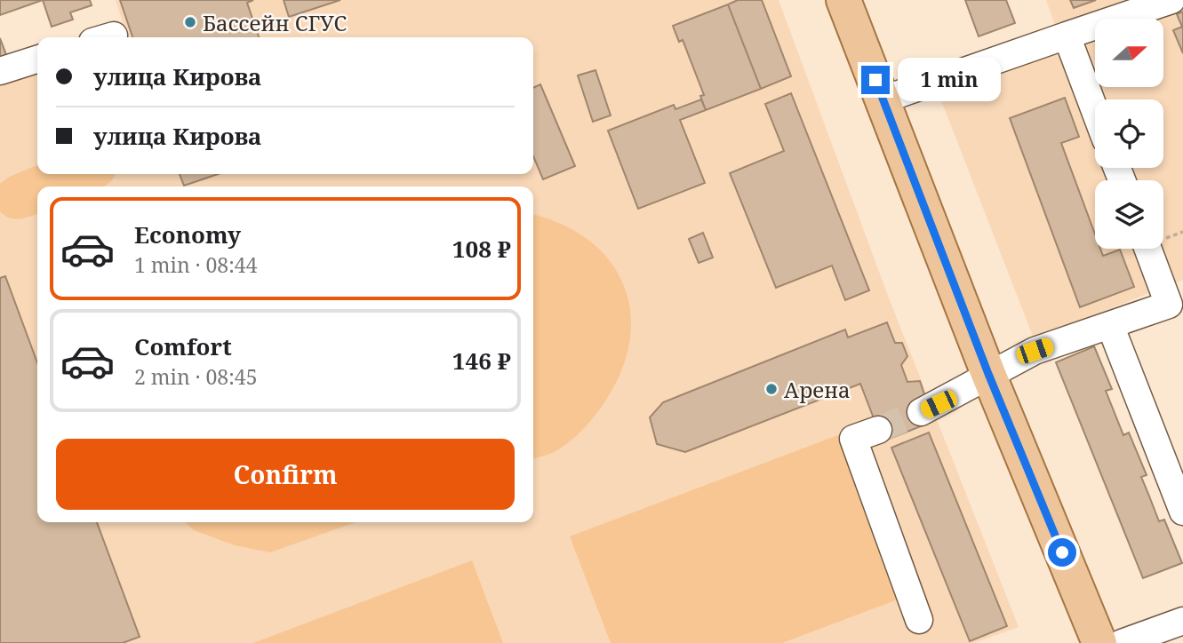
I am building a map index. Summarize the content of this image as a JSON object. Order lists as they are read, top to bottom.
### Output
{
  "places": ["Бассейн СГУС", "Арена"],
  "north": "right",
  "page": {
    "banner": ["улица Кирова", "улица Кирова"],
    "bubble": "1 min",
    "list": [
      {
        "name": "Economy",
        "note": "1 min · 08:44",
        "value": "108 ₽"
      },
      {
        "name": "Comfort",
        "note": "2 min · 08:45",
        "value": "146 ₽"
      }
    ],
    "buttons": "Confirm"
  }
}
